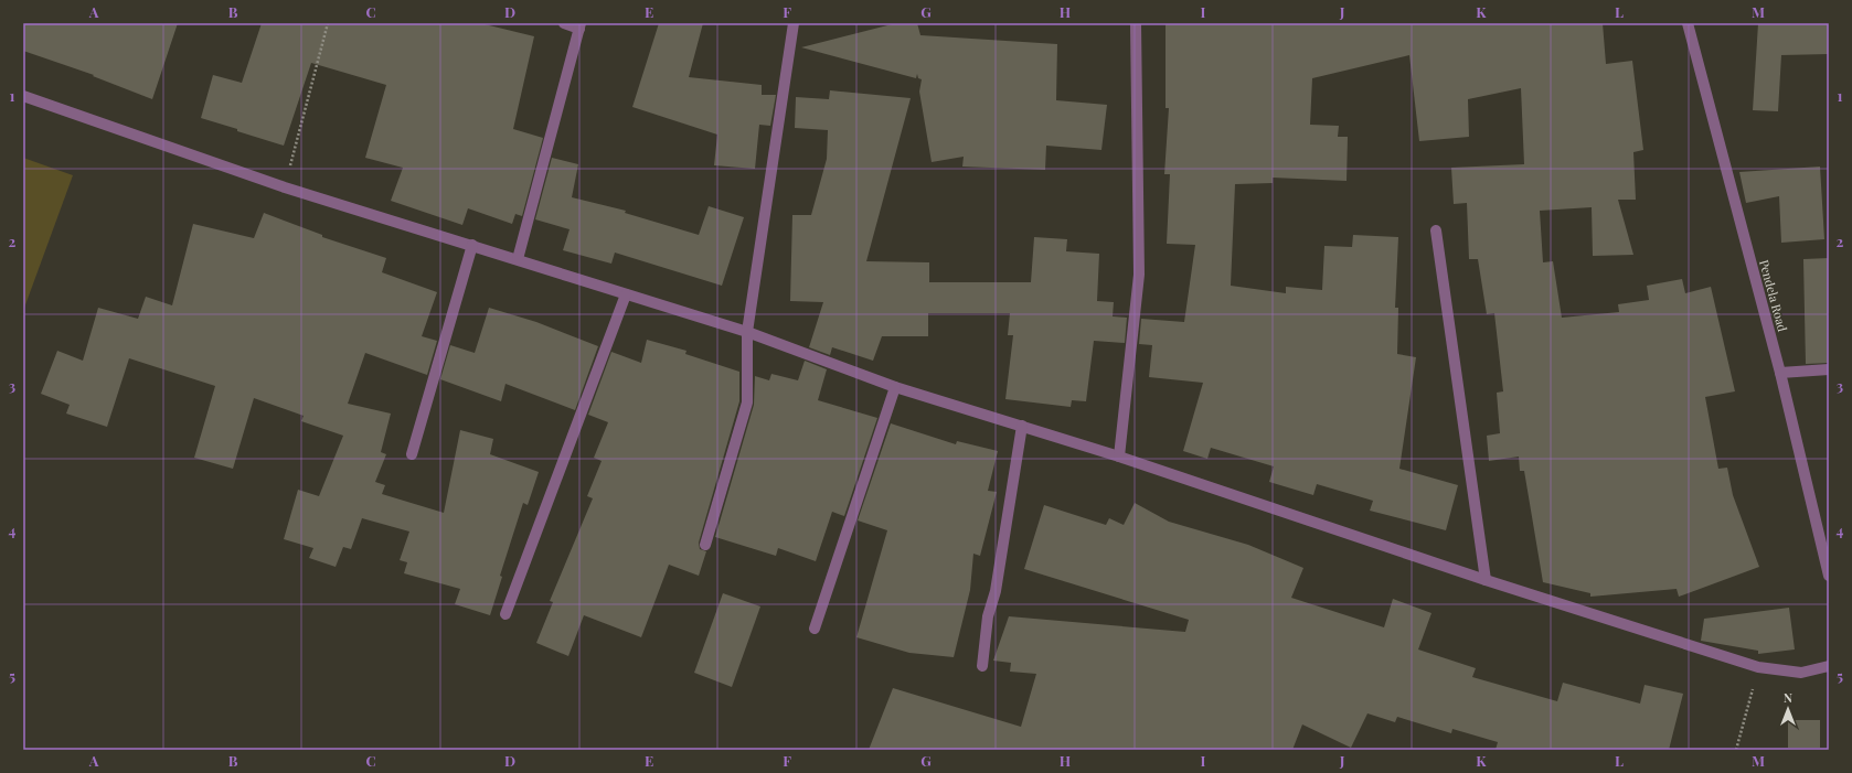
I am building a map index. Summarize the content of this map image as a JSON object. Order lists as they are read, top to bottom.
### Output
{
  "streets": {
    "street": ["Pendela Road"]
  },
  "north": "top",
  "grid": {
    "columns": [
      "A",
      "B",
      "C",
      "D",
      "E",
      "F",
      "G",
      "H",
      "I",
      "J",
      "K",
      "L",
      "M"
    ],
    "rows": [
      "1",
      "2",
      "3",
      "4",
      "5"
    ]
  }
}
